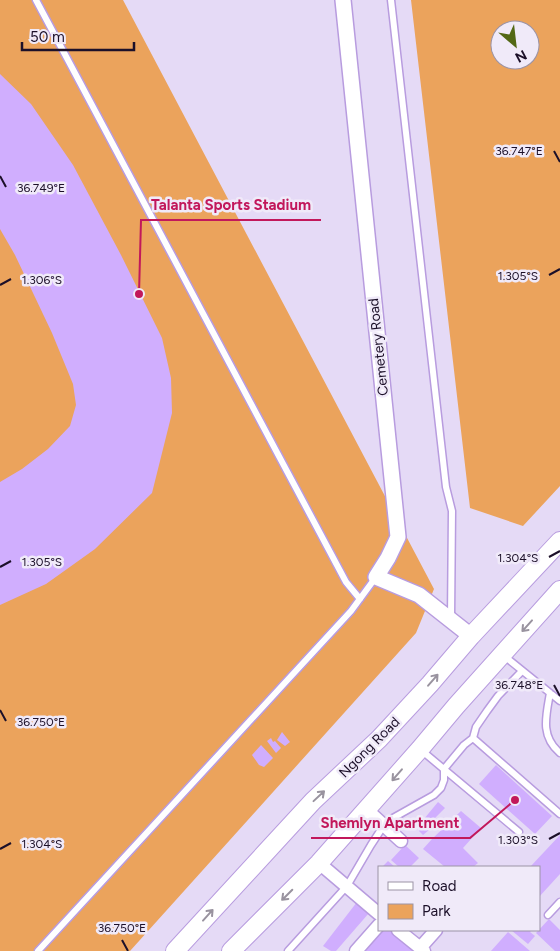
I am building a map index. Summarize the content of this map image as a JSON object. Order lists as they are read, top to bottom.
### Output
{
  "streets": {
    "main road": ["Ngong Road"],
    "street": ["Cemetery Road"]
  },
  "places": ["Talanta Sports Stadium", "Shemlyn Apartment"],
  "legend": ["Road", "Park"],
  "scale_bar": "50 m",
  "north": "bottom right",
  "coordinates": [
    "36.747°E",
    "36.749°E",
    "1.305°S",
    "1.306°S",
    "1.304°S",
    "36.748°E",
    "36.750°E",
    "1.303°S"
  ]
}
